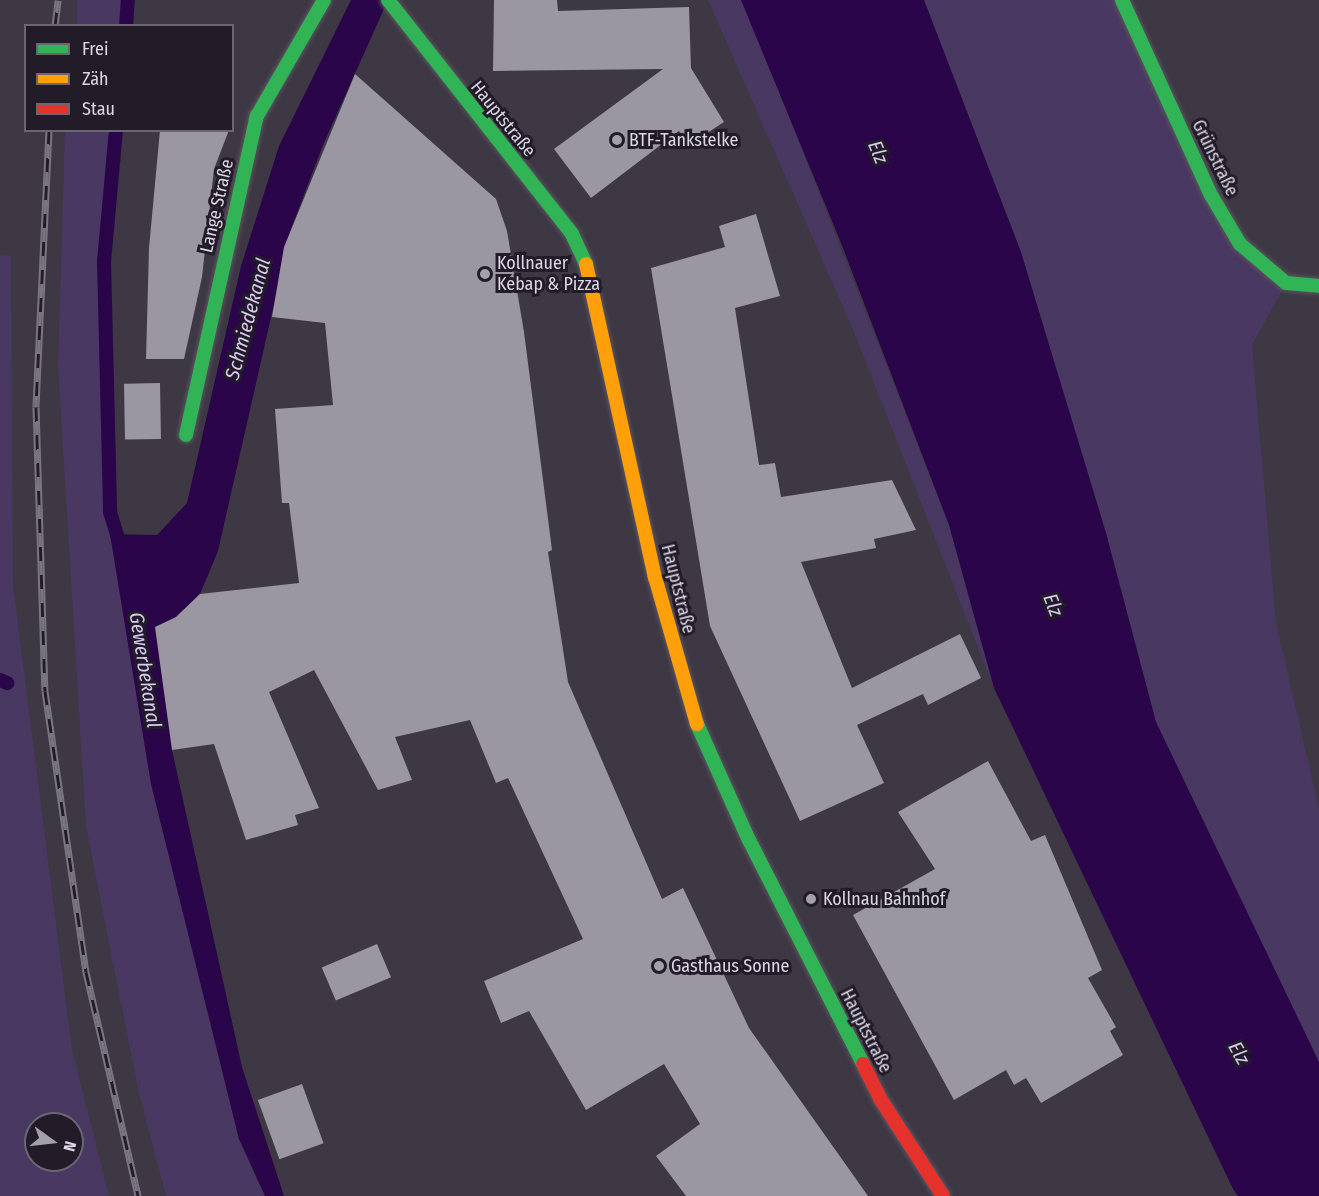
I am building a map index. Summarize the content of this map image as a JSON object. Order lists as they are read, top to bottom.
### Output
{
  "streets": {
    "street": ["Hauptstraße", "Grünstraße", "Lange Straße"]
  },
  "water": ["Elz", "Schmiedekanal", "Gewerbekanal"],
  "places": [
    "BTF-Tankstelke",
    "Kollnauer Kebap & Pizza",
    "Kollnau Bahnhof",
    "Gasthaus Sonne"
  ],
  "legend": ["Frei", "Zäh", "Stau"],
  "north": "right"
}
